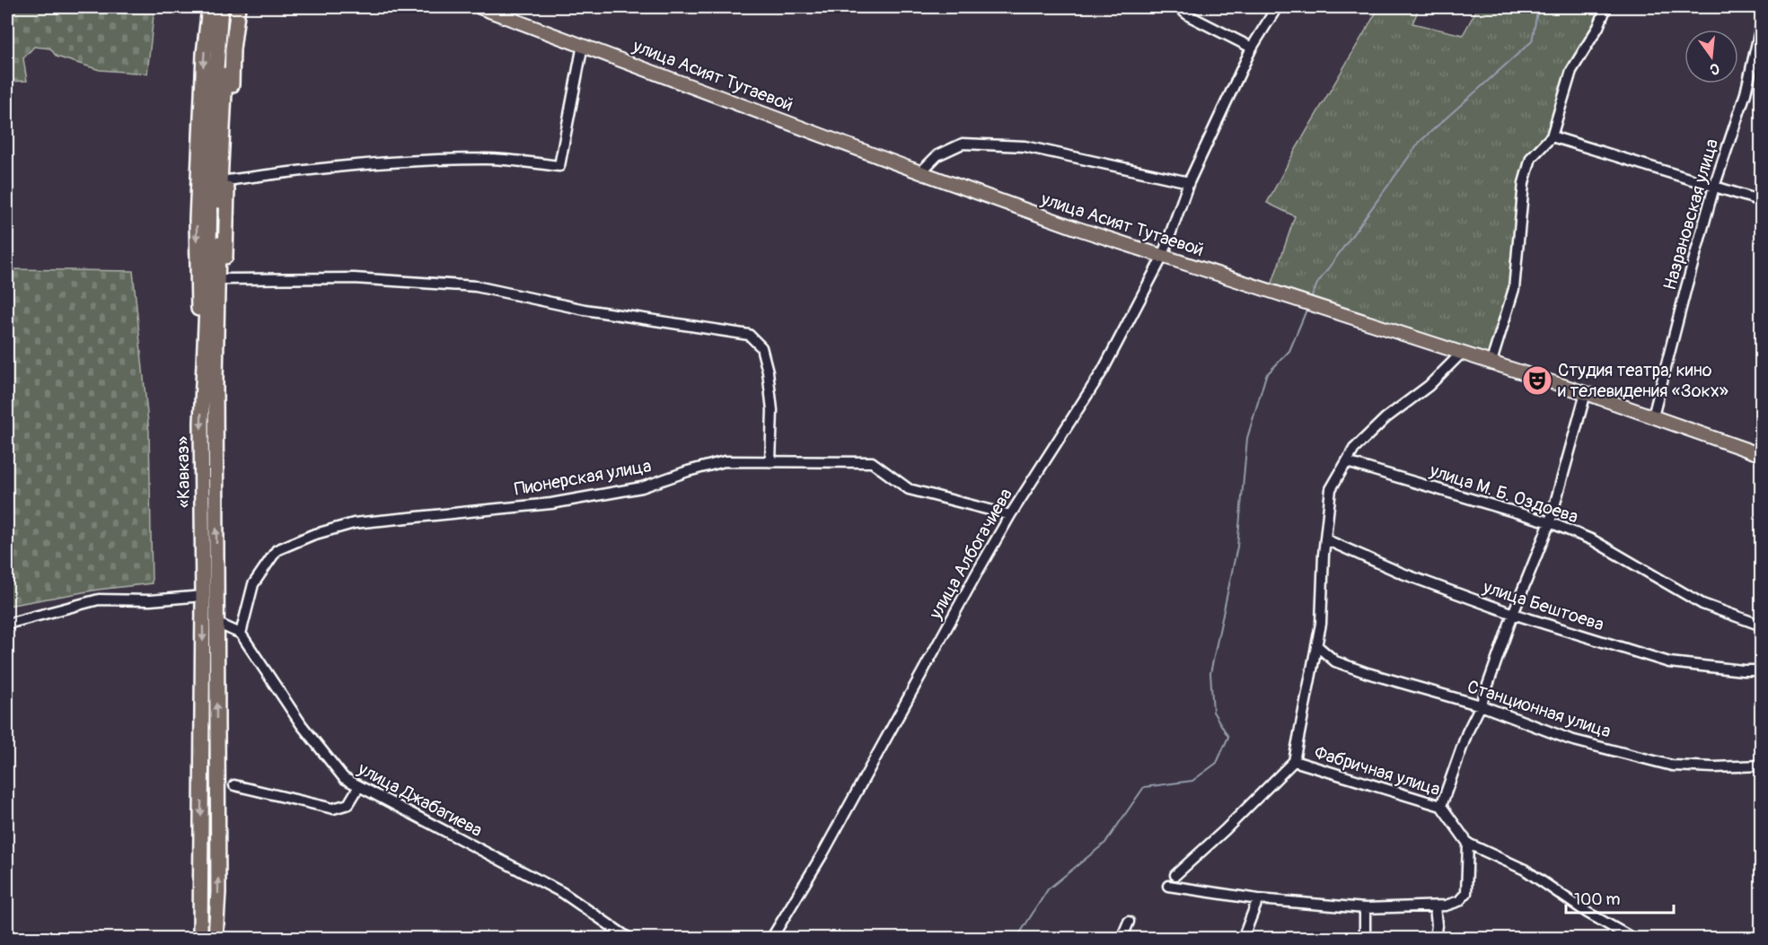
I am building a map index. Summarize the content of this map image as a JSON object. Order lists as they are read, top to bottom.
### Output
{
  "streets": {
    "highway": ["«Кавказ»"],
    "main road": ["улица Асият Тутаевой"],
    "street": [
      "Назрановская улица",
      "Пионерская улица",
      "улица М. Б. Оздоева",
      "улица Албогачиева",
      "улица Бештоева",
      "Станционная улица",
      "Фабричная улица",
      "улица Джабагиева"
    ]
  },
  "crossings": [
    ["улица Асият Тутаевой", "Назрановская улица"],
    ["улица Асият Тутаевой", "улица Албогачиева"],
    ["Пионерская улица", "улица Албогачиева"],
    ["Пионерская улица", "улица Джабагиева"]
  ],
  "places": {
    "theatre": ["Студия театра, кино и телевидения «Зокх»"]
  },
  "scale_bar": "100 m",
  "north": "bottom"
}
